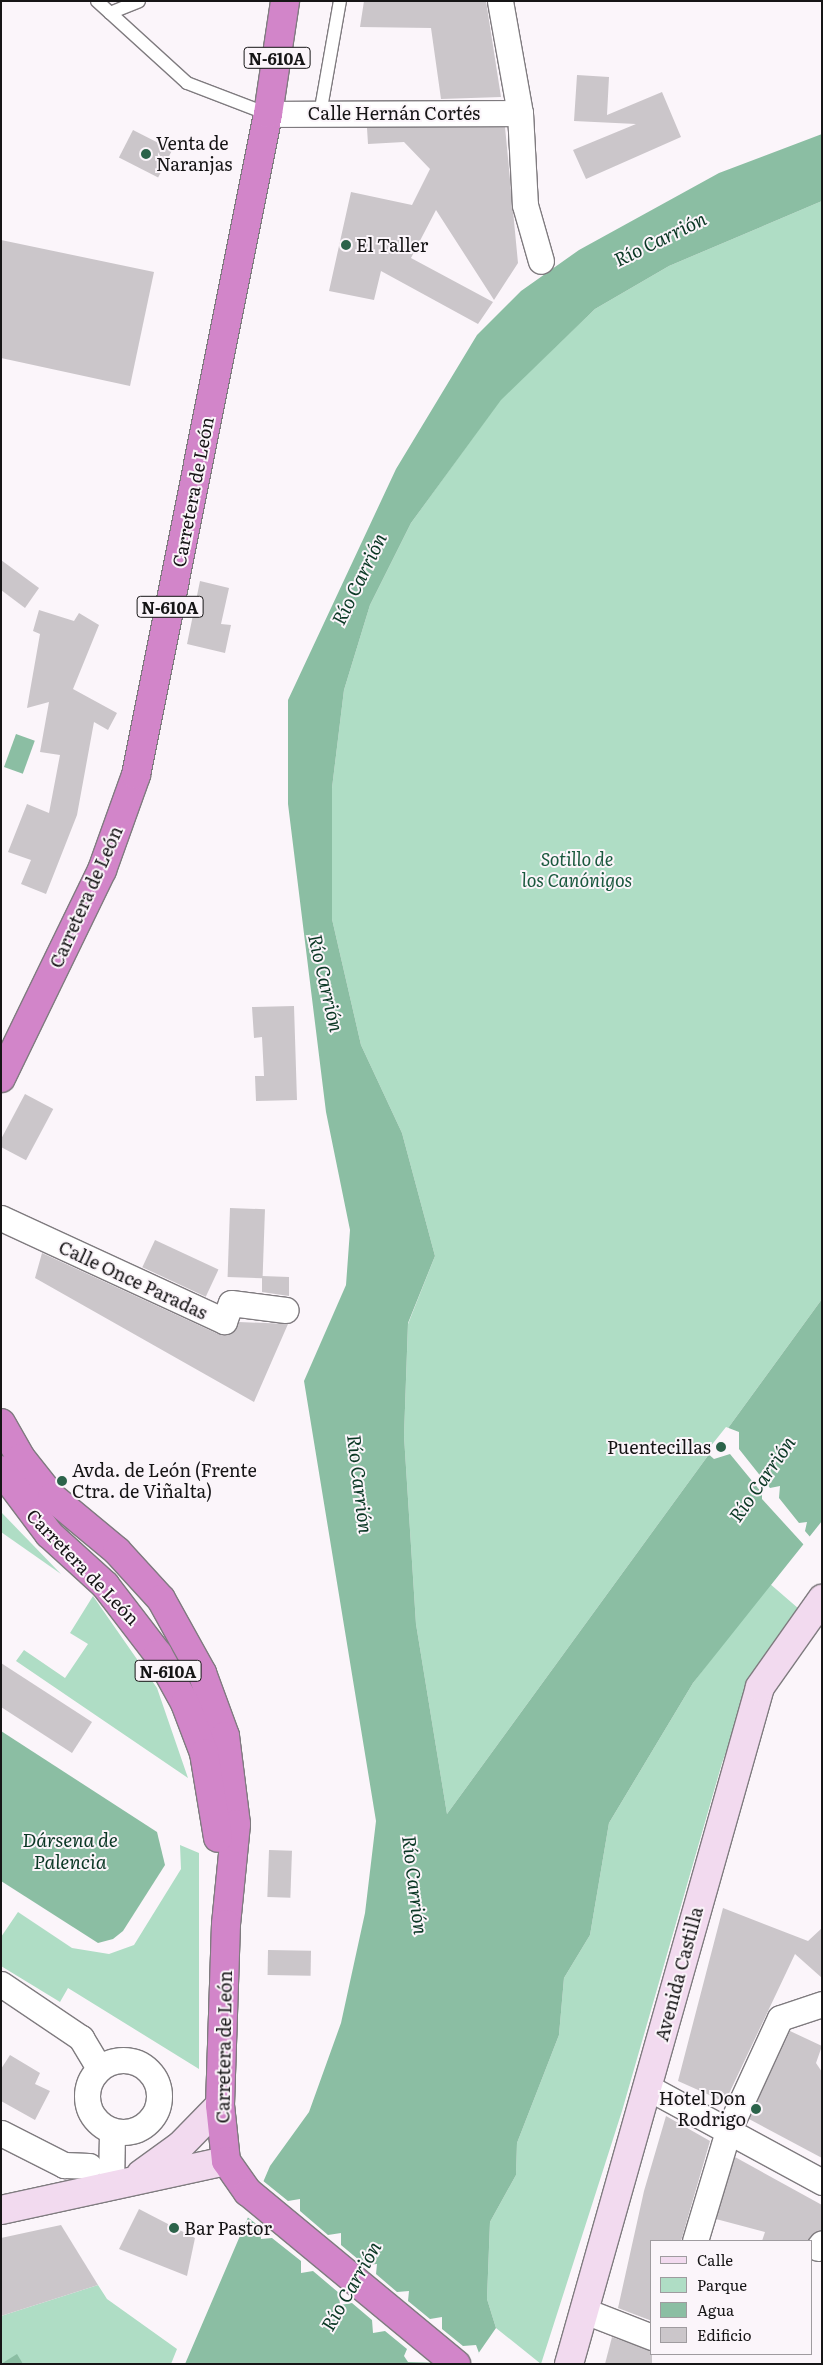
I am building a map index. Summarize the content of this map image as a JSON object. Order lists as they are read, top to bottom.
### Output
{
  "streets": {
    "highway": ["N-610A", "Carretera de León"],
    "main road": ["Avenida Castilla"],
    "street": ["Calle Hernán Cortés", "Calle Once Paradas"]
  },
  "crossings": [
    ["Calle Hernán Cortés", "Carretera de León"]
  ],
  "water": ["Río Carrión", "Dársena de Palencia"],
  "parks": ["Sotillo de los Canónigos"],
  "places": [
    "Venta de Naranjas",
    "El Taller",
    "Puentecillas",
    "Avda. de León (Frente Ctra. de Viñalta)",
    "Hotel Don Rodrigo",
    "Bar Pastor"
  ],
  "legend": [
    "Calle",
    "Parque",
    "Agua",
    "Edificio"
  ]
}
